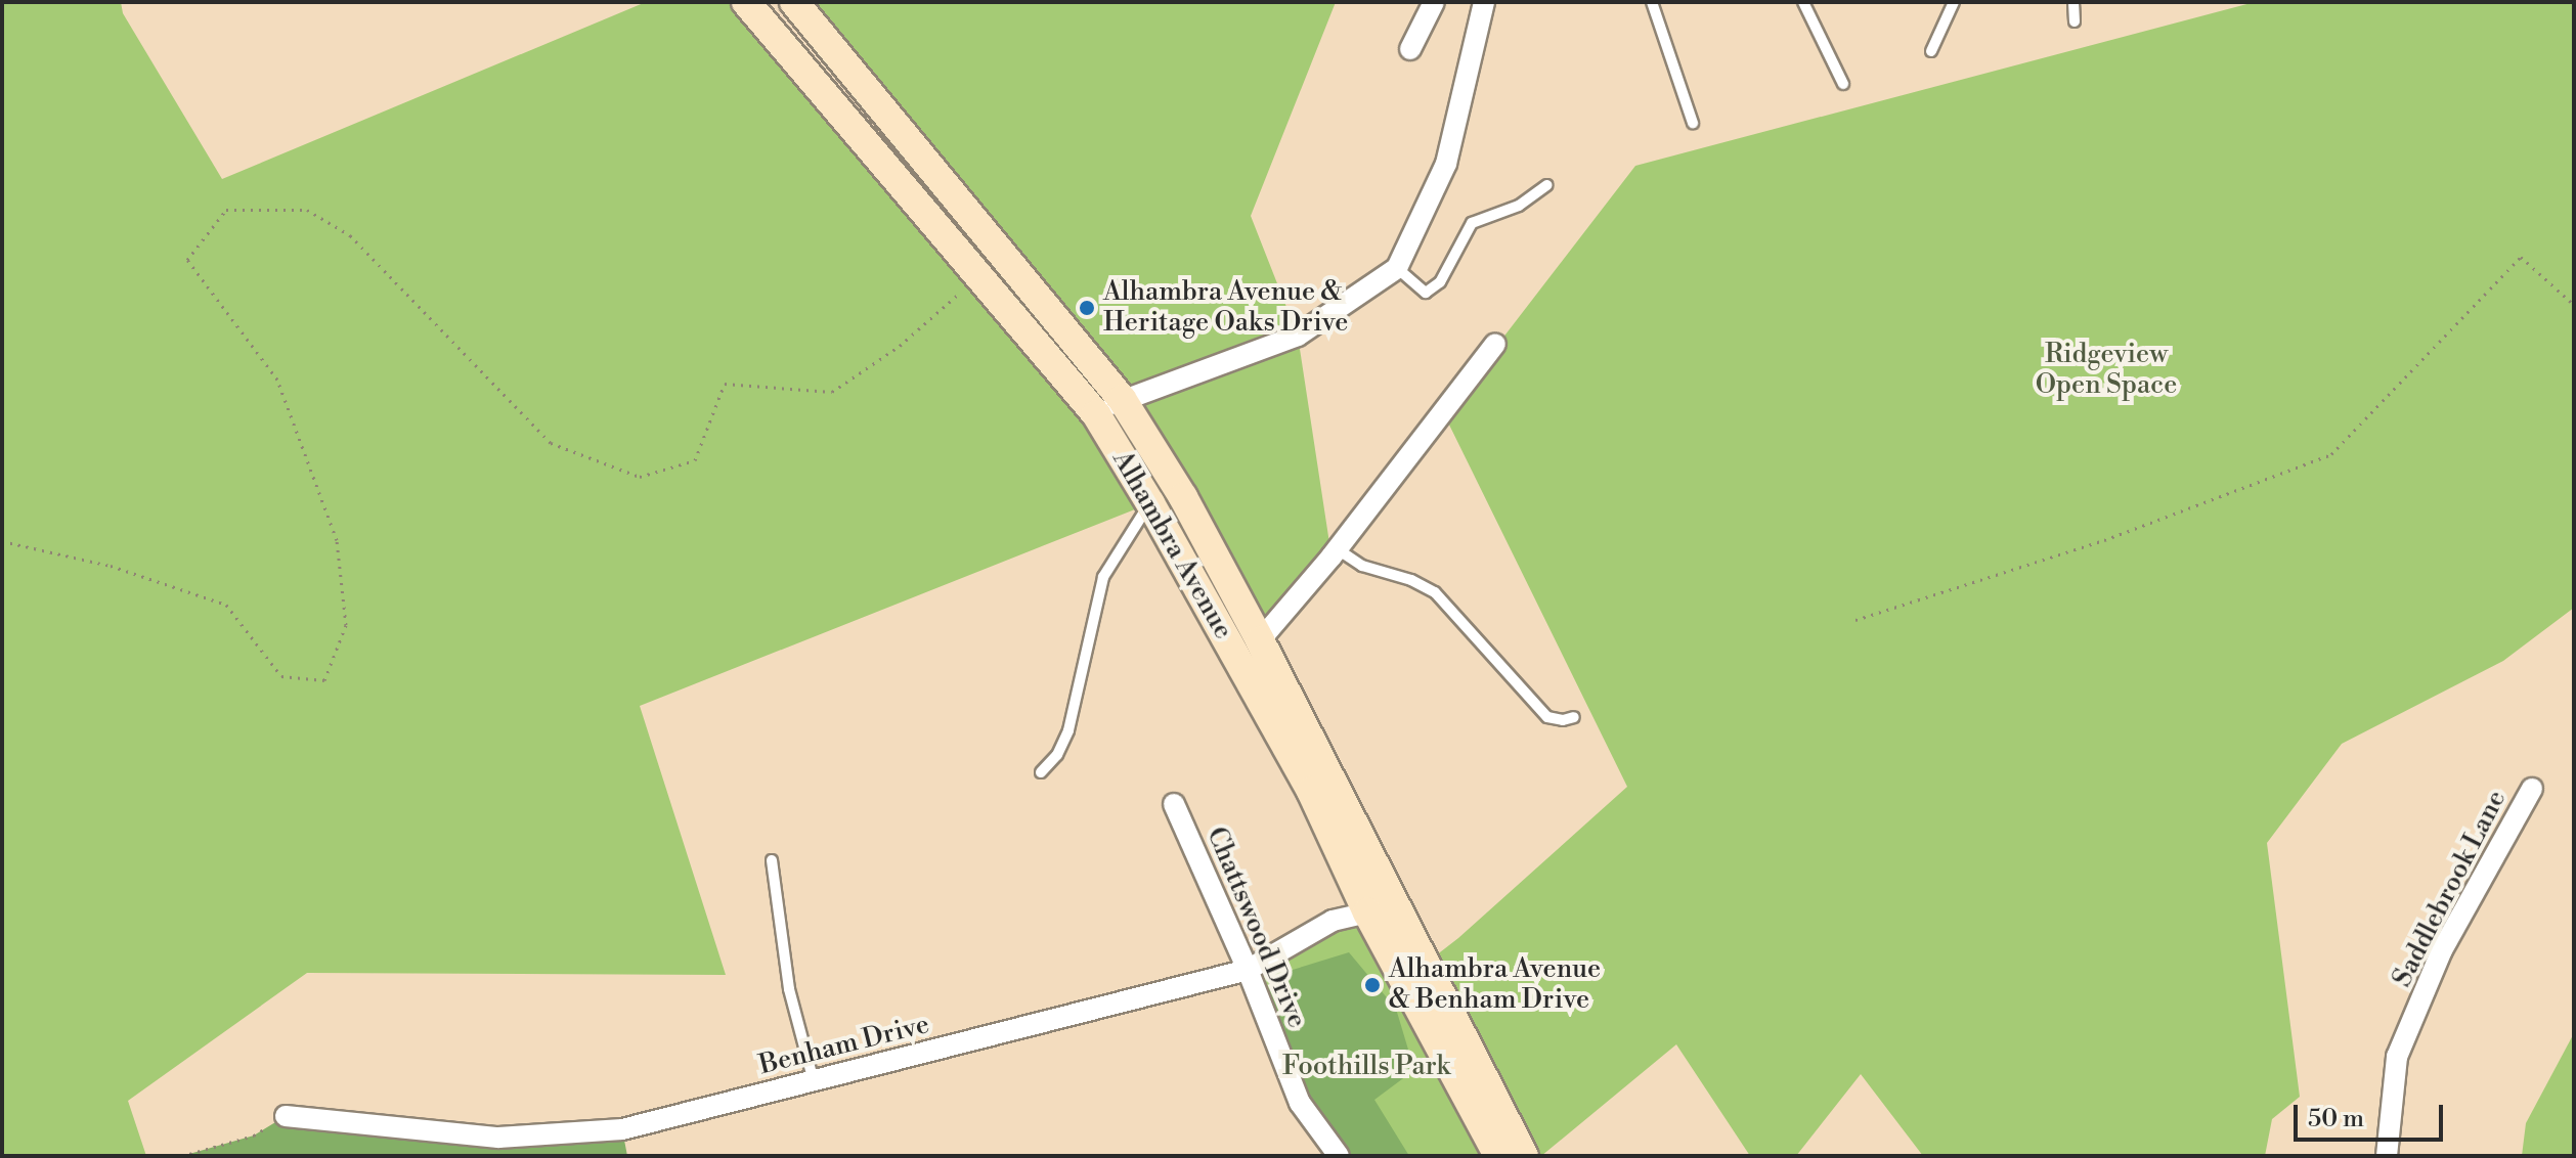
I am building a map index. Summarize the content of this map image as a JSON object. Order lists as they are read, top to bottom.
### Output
{
  "streets": {
    "main road": ["Alhambra Avenue"],
    "street": ["Saddlebrook Lane", "Chattswood Drive", "Benham Drive"]
  },
  "crossings": [
    ["Alhambra Avenue", "Benham Drive"],
    ["Chattswood Drive", "Benham Drive"]
  ],
  "parks": ["Ridgeview Open Space", "Foothills Park"],
  "places": ["Alhambra Avenue & Heritage Oaks Drive", "Alhambra Avenue & Benham Drive"],
  "scale_bar": "50 m"
}
